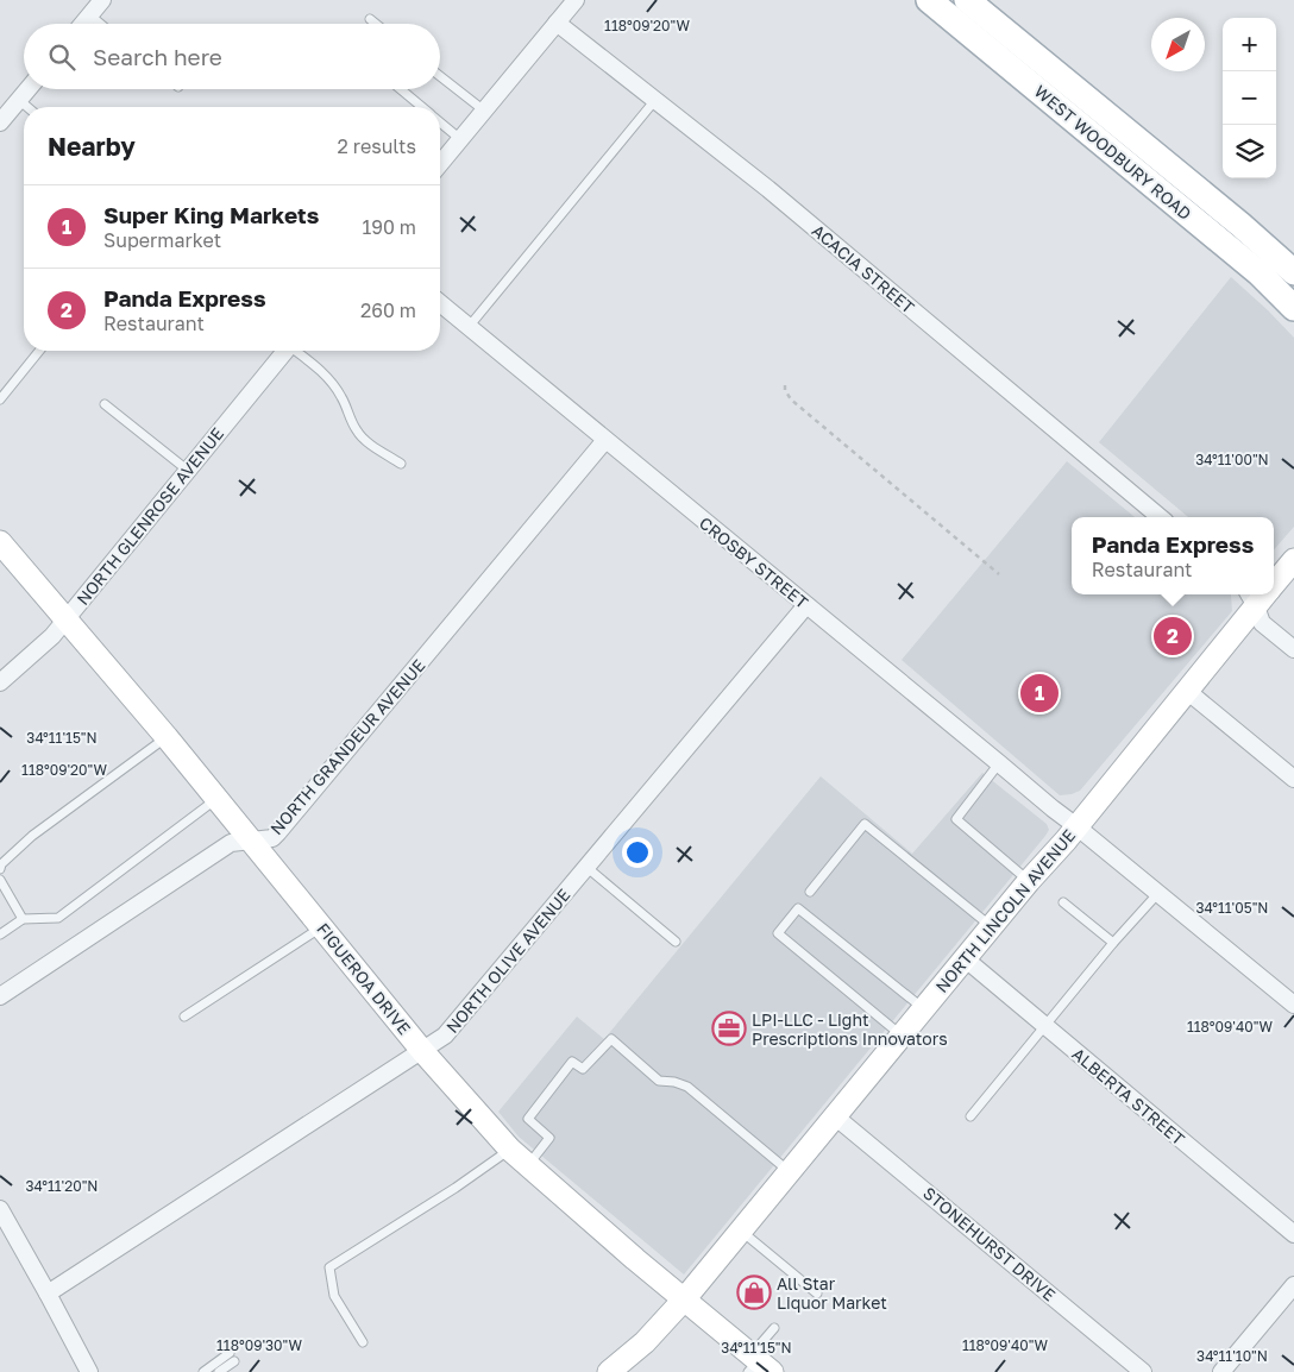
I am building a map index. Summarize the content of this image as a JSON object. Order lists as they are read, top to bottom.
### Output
{
  "streets": {
    "main road": ["WEST WOODBURY ROAD"],
    "street": [
      "ACACIA STREET",
      "NORTH GLENROSE AVENUE",
      "CROSBY STREET",
      "NORTH GRANDEUR AVENUE",
      "NORTH LINCOLN AVENUE",
      "NORTH OLIVE AVENUE",
      "FIGUEROA DRIVE",
      "ALBERTA STREET",
      "STONEHURST DRIVE"
    ]
  },
  "crossings": [
    ["NORTH GLENROSE AVENUE", "FIGUEROA DRIVE"],
    ["CROSBY STREET", "NORTH GRANDEUR AVENUE"],
    ["CROSBY STREET", "NORTH LINCOLN AVENUE"],
    ["CROSBY STREET", "NORTH OLIVE AVENUE"],
    ["NORTH GRANDEUR AVENUE", "FIGUEROA DRIVE"],
    ["NORTH LINCOLN AVENUE", "FIGUEROA DRIVE"],
    ["NORTH LINCOLN AVENUE", "ALBERTA STREET"],
    ["NORTH LINCOLN AVENUE", "STONEHURST DRIVE"],
    ["NORTH OLIVE AVENUE", "FIGUEROA DRIVE"]
  ],
  "places": {
    "office": ["LPI-LLC - Light Prescriptions Innovators"],
    "shop": ["All Star Liquor Market"]
  },
  "north": "bottom left",
  "page": {
    "map_buttons": ["+", "−"],
    "search": "Search here",
    "heading": ["Nearby", "2 results"],
    "list": [
      {
        "mark": "1",
        "name": "Super King Markets",
        "note": "Supermarket",
        "value": "190 m"
      },
      {
        "mark": "2",
        "name": "Panda Express",
        "note": "Restaurant",
        "value": "260 m"
      }
    ],
    "popup": ["Panda Express", "Restaurant"],
    "pins": ["2", "1"]
  },
  "coordinates": [
    "118°09'20\"W",
    "34°11'00\"N",
    "34°11'15\"N",
    "34°11'05\"N",
    "118°09'40\"W",
    "34°11'20\"N",
    "118°09'30\"W",
    "34°11'10\"N"
  ]
}
